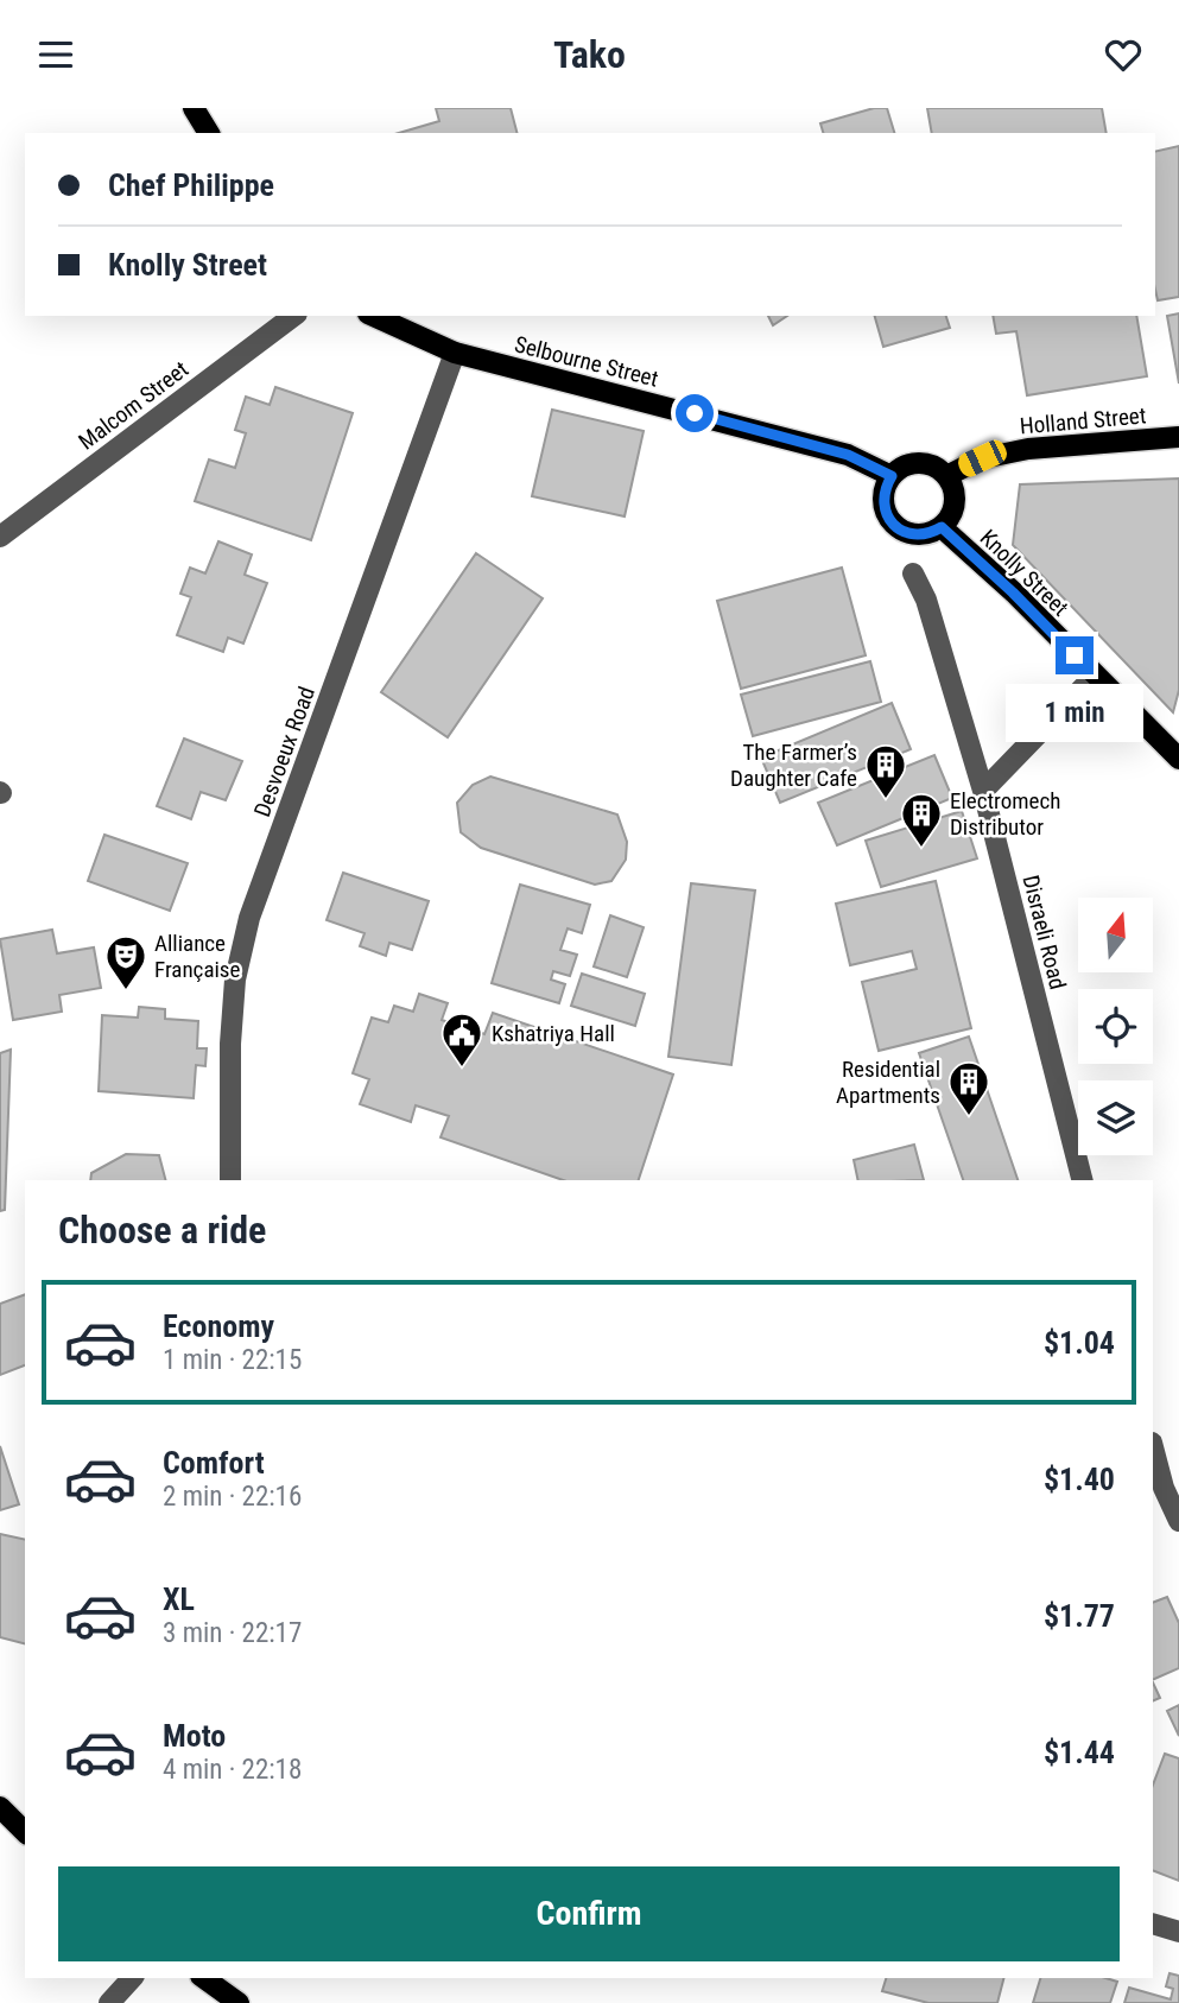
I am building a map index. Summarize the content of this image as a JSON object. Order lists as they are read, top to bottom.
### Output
{
  "streets": {
    "main road": ["Selbourne Street", "Holland Street", "Knolly Street"],
    "street": ["Malcom Street", "Desvoeux Road", "Disraeli Road"]
  },
  "crossings": [
    ["Selbourne Street", "Holland Street"],
    ["Selbourne Street", "Knolly Street"],
    ["Selbourne Street", "Desvoeux Road"],
    ["Holland Street", "Knolly Street"]
  ],
  "places": {
    "building": ["The Farmer’s Daughter Cafe", "Electromech Distributor", "Residential Apartments"],
    "theatre": ["Alliance Française"],
    "public building": ["Kshatriya Hall"]
  },
  "north": "top",
  "page": {
    "header": "Tako",
    "banner": ["Chef Philippe", "Knolly Street"],
    "bubble": "1 min",
    "heading": "Choose a ride",
    "list": [
      {
        "name": "Economy",
        "note": "1 min · 22:15",
        "value": "$1.04"
      },
      {
        "name": "Comfort",
        "note": "2 min · 22:16",
        "value": "$1.40"
      },
      {
        "name": "XL",
        "note": "3 min · 22:17",
        "value": "$1.77"
      },
      {
        "name": "Moto",
        "note": "4 min · 22:18",
        "value": "$1.44"
      }
    ],
    "buttons": "Confirm"
  }
}
